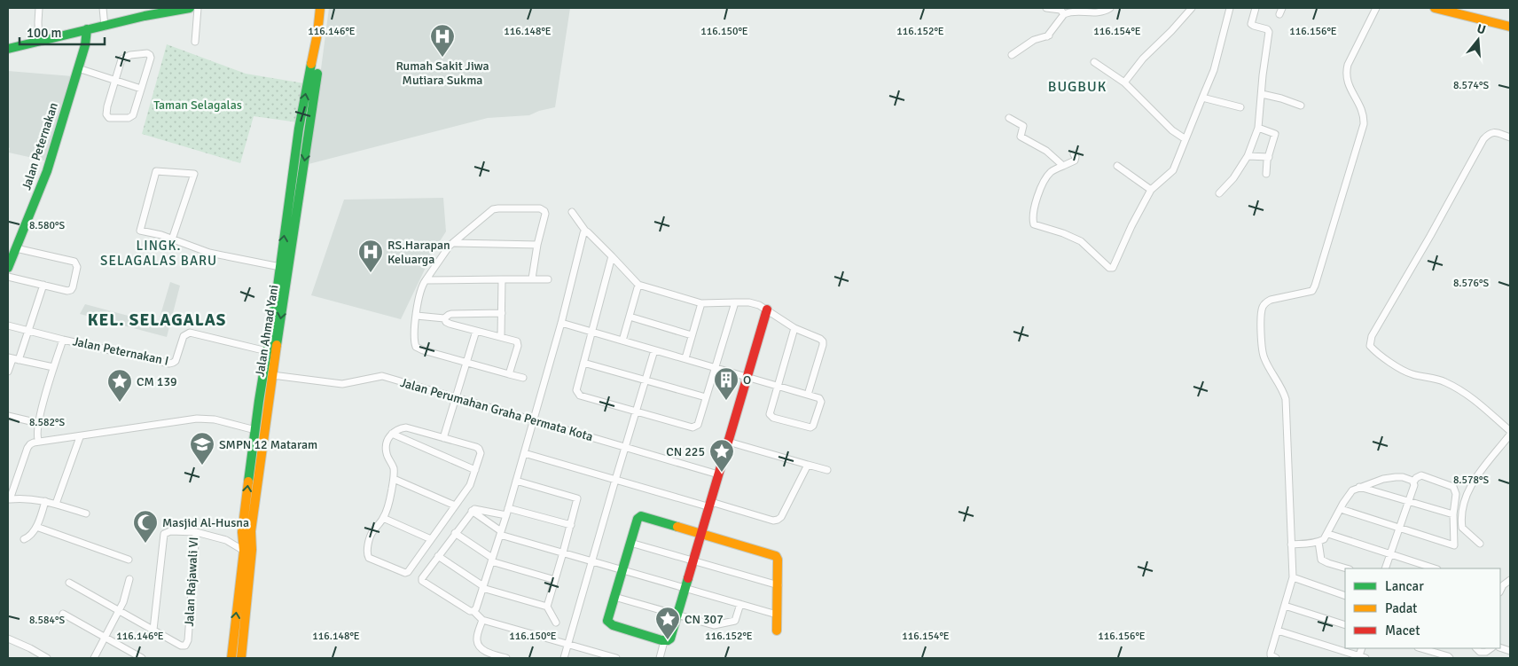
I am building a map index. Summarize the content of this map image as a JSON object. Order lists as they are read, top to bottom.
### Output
{
  "streets": {
    "main road": ["Jalan Peternakan", "Jalan Ahmad Yani"],
    "street": ["Jalan Peternakan I", "Jalan Perumahan Graha Permata Kota", "Jalan Rajawali VI"]
  },
  "crossings": [
    ["Jalan Ahmad Yani", "Jalan Perumahan Graha Permata Kota"]
  ],
  "districts": ["BUGBUK", "LINGK. SELAGALAS BARU", "KEL. SELAGALAS"],
  "parks": ["Taman Selagalas"],
  "places": {
    "hospital": ["Rumah Sakit Jiwa Mutiara Sukma", "RS.Harapan Keluarga"],
    "building": ["O"],
    "place": ["CM 139", "CN 225", "CN 307"],
    "school or university": ["SMPN 12 Mataram"],
    "mosque": ["Masjid Al-Husna"]
  },
  "legend": ["Lancar", "Padat", "Macet"],
  "scale_bar": "100 m",
  "north": "top",
  "coordinates": [
    "116.146°E",
    "116.148°E",
    "116.150°E",
    "116.152°E",
    "116.154°E",
    "116.156°E",
    "8.574°S",
    "8.580°S",
    "8.576°S",
    "8.582°S",
    "8.578°S",
    "8.584°S"
  ]
}
